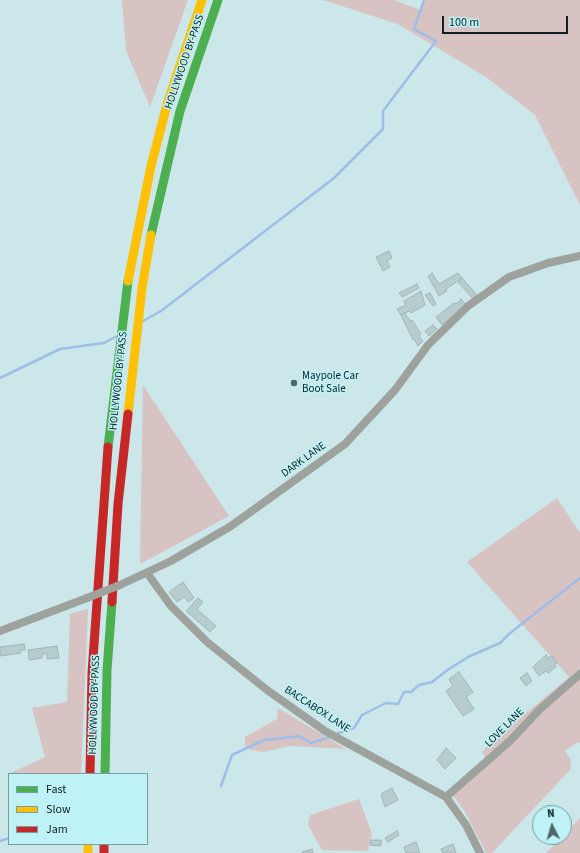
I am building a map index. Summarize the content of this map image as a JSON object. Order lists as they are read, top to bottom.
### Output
{
  "streets": {
    "highway": ["HOLLYWOOD BY-PASS"],
    "street": ["DARK LANE", "BACCABOX LANE", "LOVE LANE"]
  },
  "crossings": [
    ["DARK LANE", "BACCABOX LANE"],
    ["BACCABOX LANE", "LOVE LANE"]
  ],
  "places": ["Maypole Car Boot Sale"],
  "legend": ["Fast", "Slow", "Jam"],
  "scale_bar": "100 m",
  "north": "top"
}
